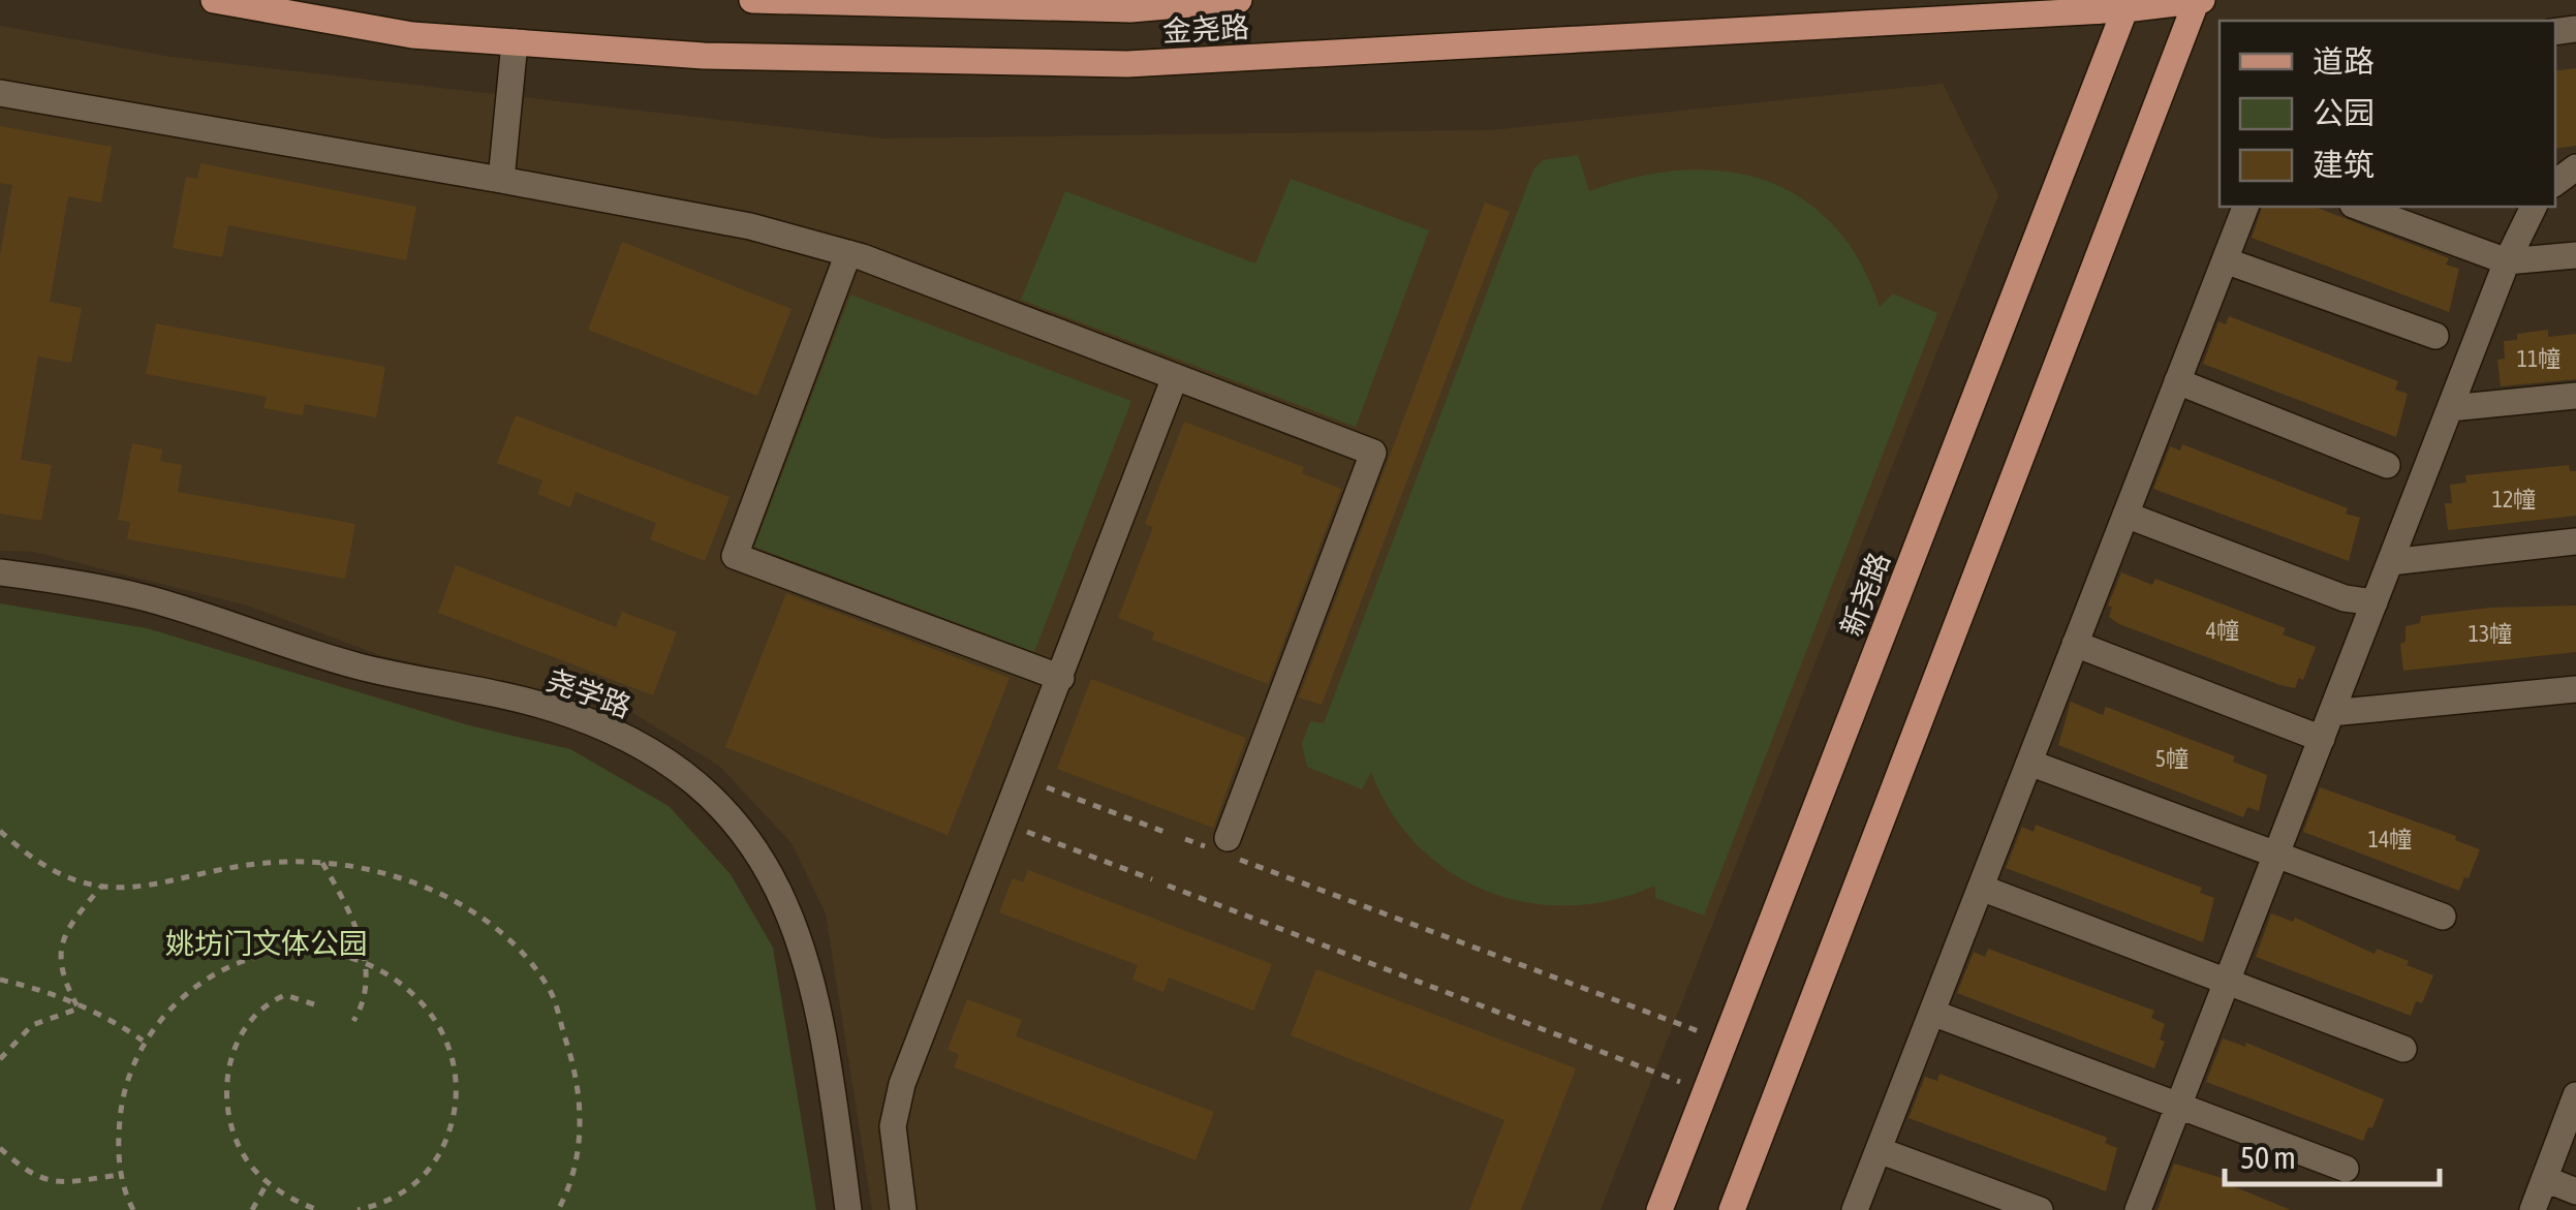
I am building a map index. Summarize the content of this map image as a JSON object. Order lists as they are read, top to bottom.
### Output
{
  "streets": {
    "main road": ["金尧路", "新尧路"],
    "street": ["尧学路"]
  },
  "crossings": [
    ["金尧路", "新尧路"]
  ],
  "parks": ["姚坊门文体公园"],
  "house_numbers": [
    "11幢",
    "12幢",
    "4幢",
    "13幢",
    "5幢",
    "14幢"
  ],
  "legend": ["道路", "公园", "建筑"],
  "scale_bar": "50 m"
}
